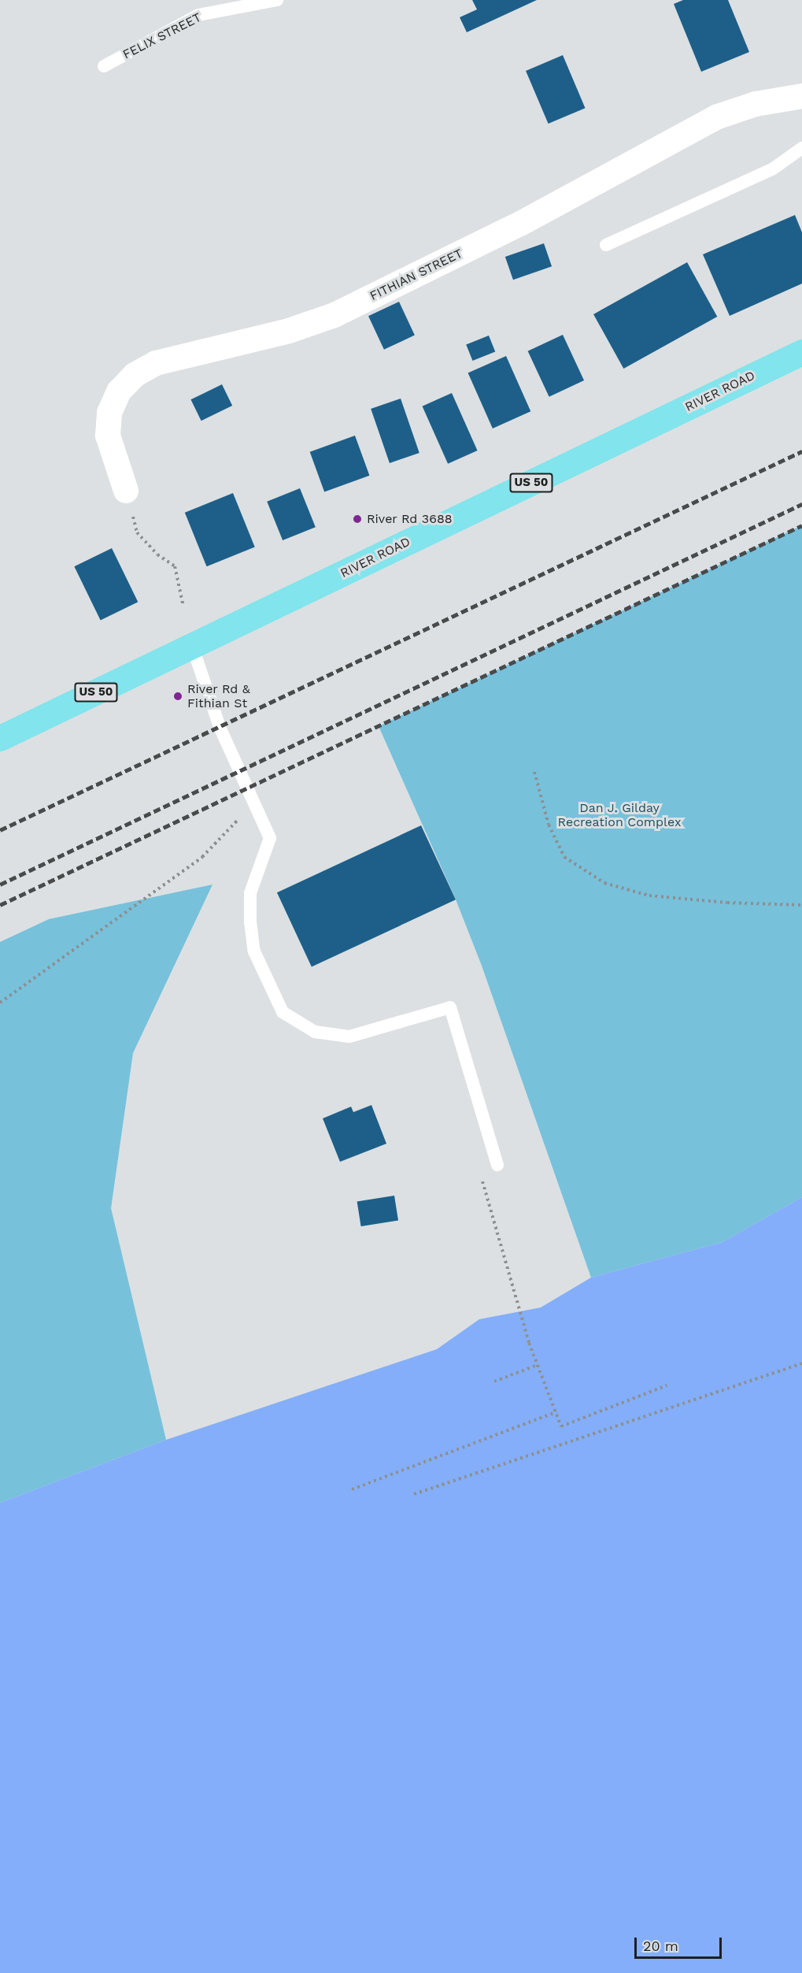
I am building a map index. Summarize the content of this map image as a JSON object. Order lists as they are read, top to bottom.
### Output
{
  "streets": {
    "main road": ["RIVER ROAD", "US 50"],
    "street": ["FITHIAN STREET"],
    "lane": ["FELIX STREET"]
  },
  "parks": ["Dan J. Gilday Recreation Complex"],
  "places": ["River Rd 3688", "River Rd & Fithian St"],
  "scale_bar": "20 m"
}
